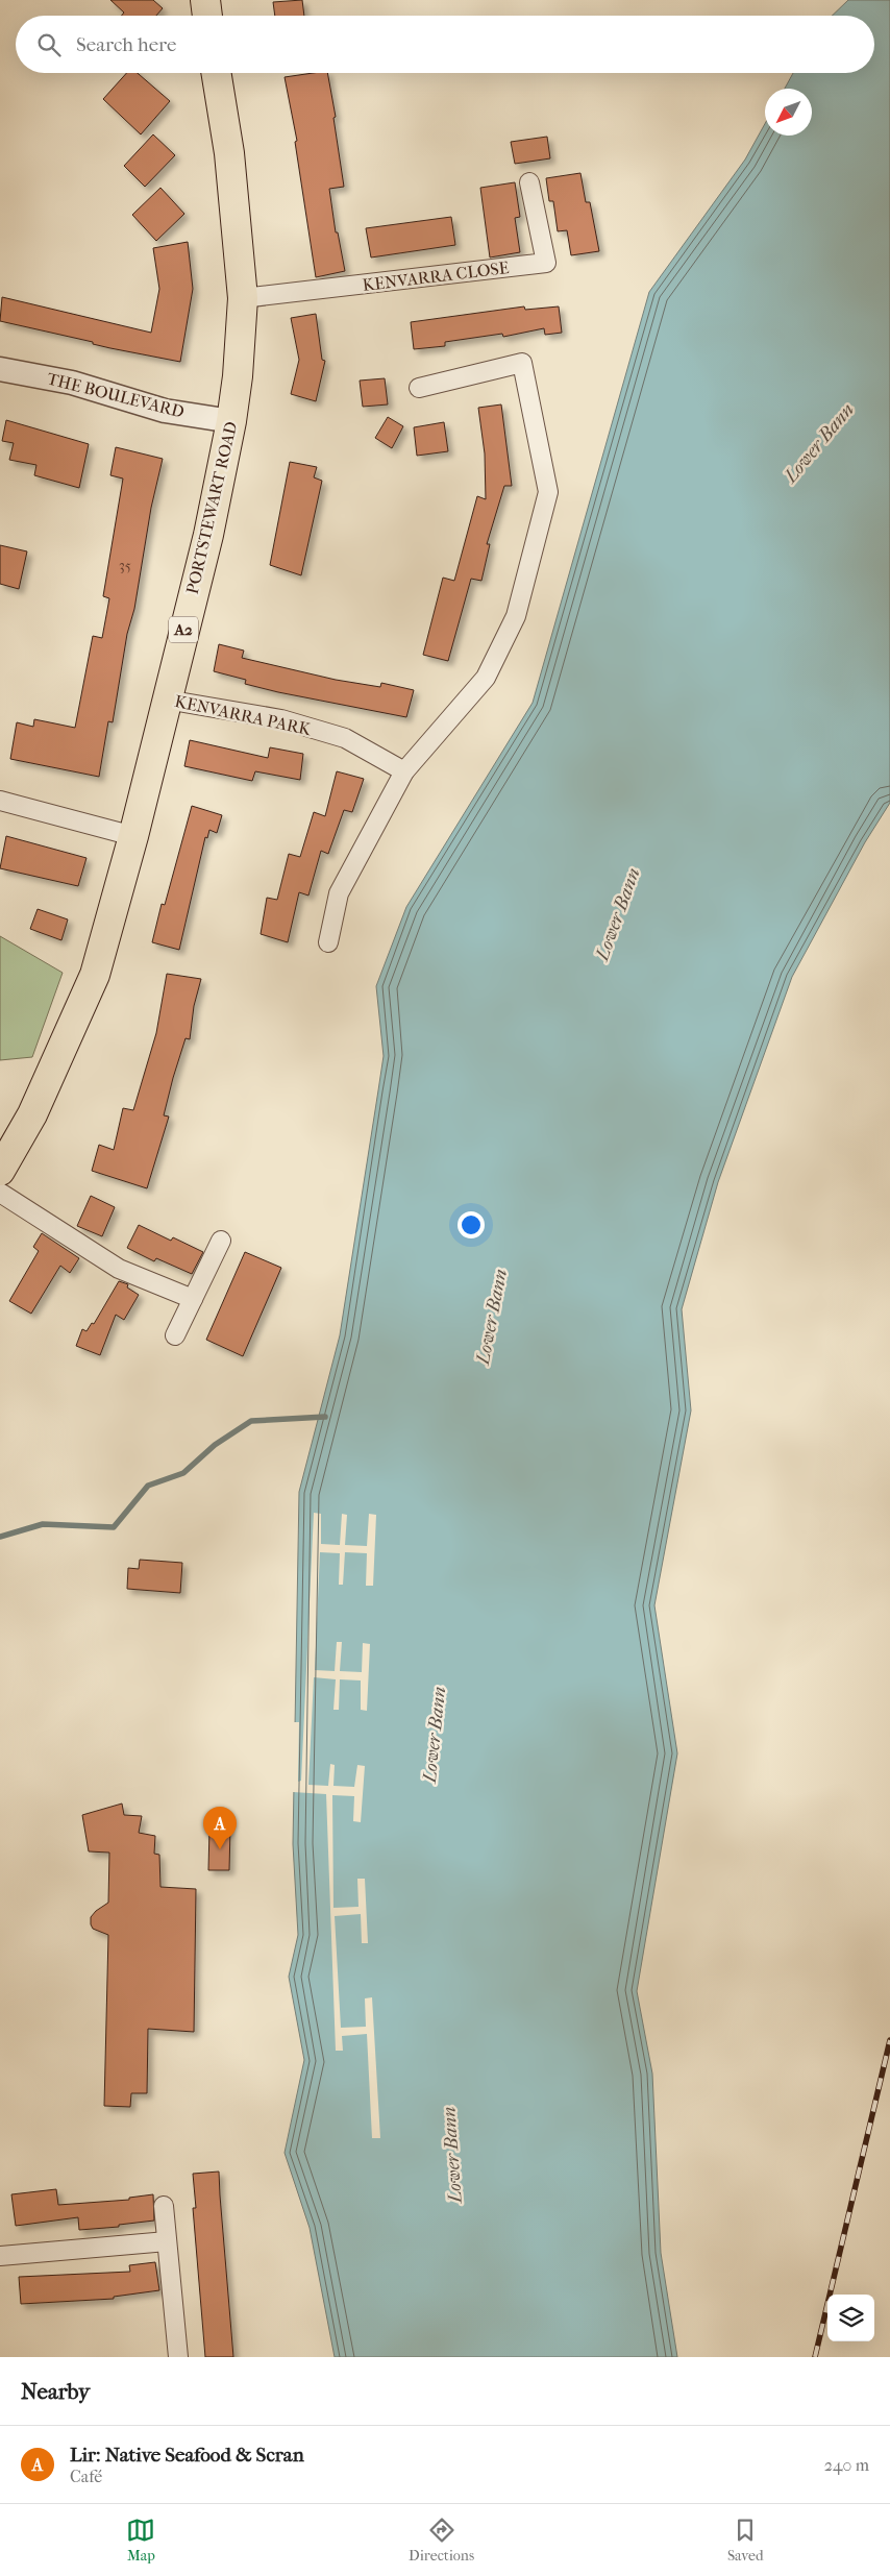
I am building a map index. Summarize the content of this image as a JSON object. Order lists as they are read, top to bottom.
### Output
{
  "streets": {
    "main road": ["PORTSTEWART ROAD", "A2"],
    "street": ["KENVARRA CLOSE", "THE BOULEVARD", "KENVARRA PARK"]
  },
  "crossings": [
    ["KENVARRA CLOSE", "PORTSTEWART ROAD"],
    ["THE BOULEVARD", "PORTSTEWART ROAD"],
    ["PORTSTEWART ROAD", "KENVARRA PARK"]
  ],
  "water": ["Lower Bann"],
  "house_numbers": ["35"],
  "north": "bottom left",
  "page": {
    "search": "Search here",
    "pins": "A",
    "heading": "Nearby",
    "list": [
      {
        "mark": "A",
        "name": "Lir: Native Seafood & Scran",
        "note": "Café",
        "value": "240 m"
      }
    ],
    "nav": ["Map", "Directions", "Saved"]
  }
}
